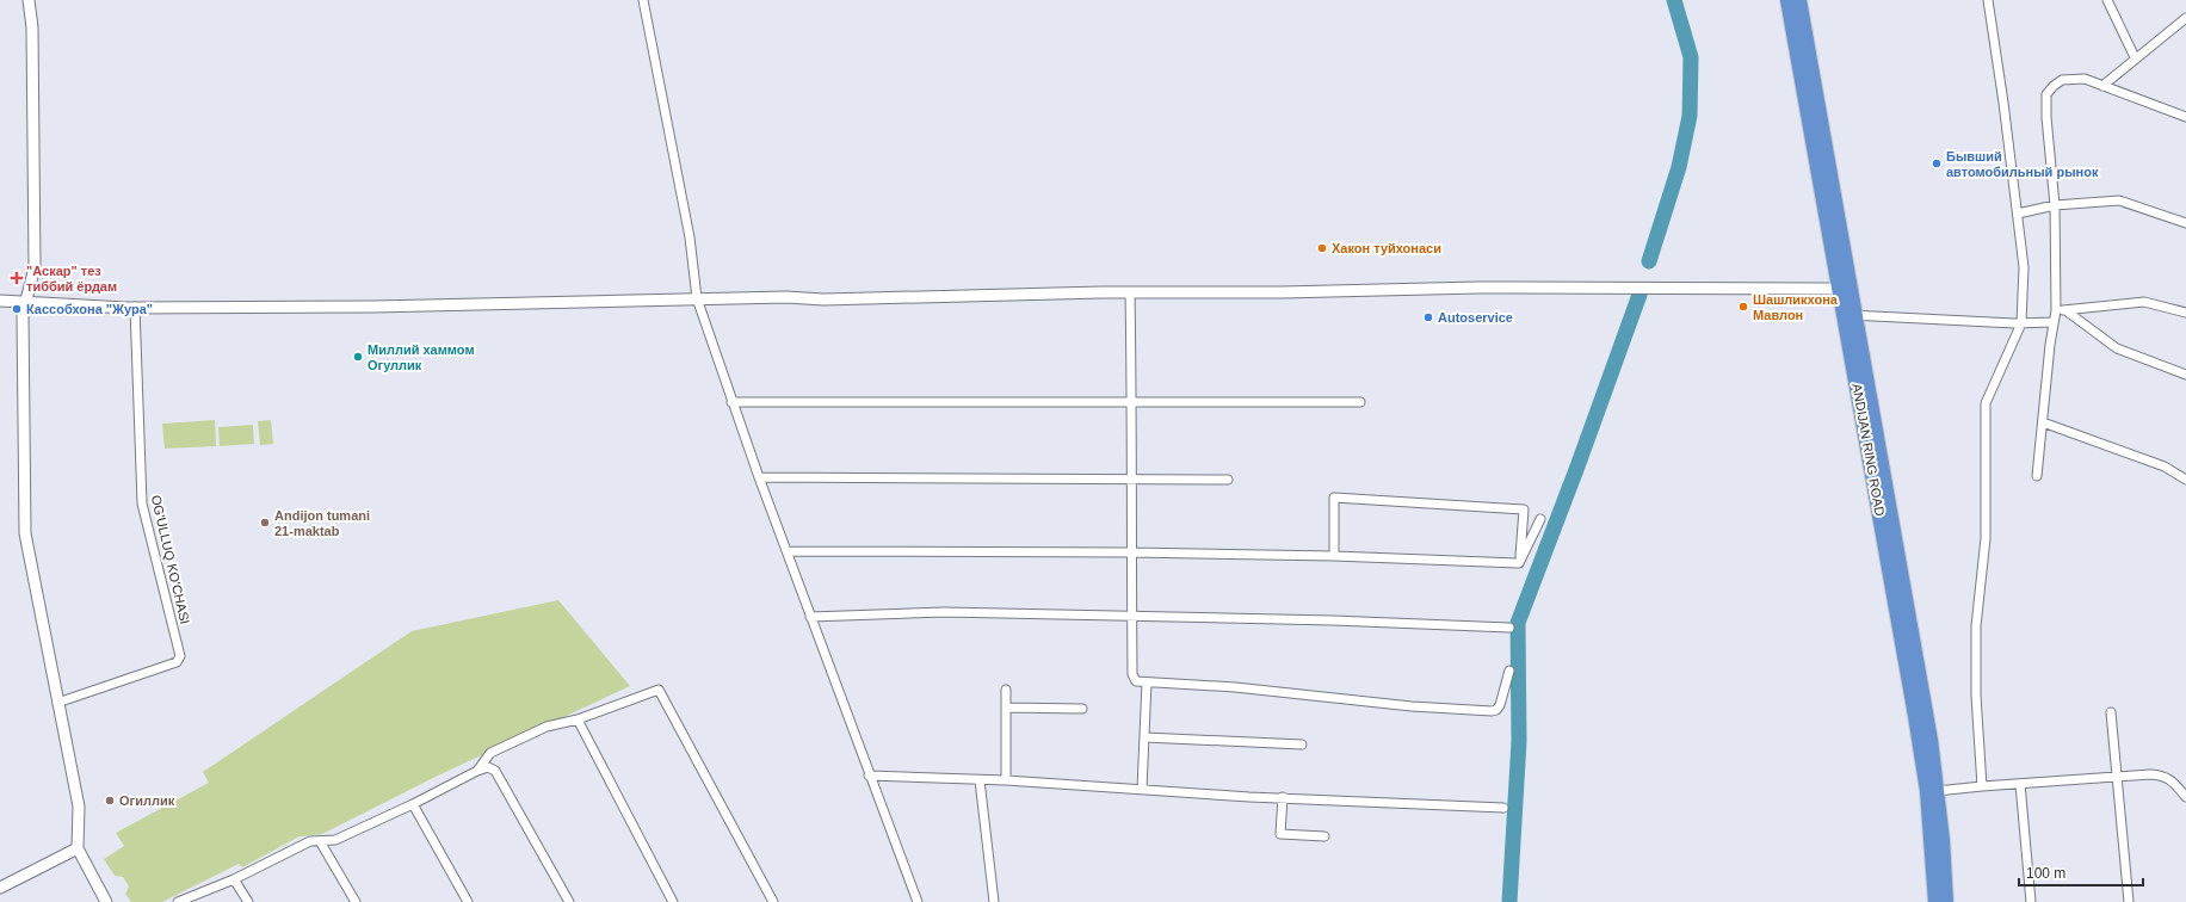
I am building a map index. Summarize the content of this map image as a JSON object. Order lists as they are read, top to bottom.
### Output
{
  "streets": {
    "highway": ["ANDIJAN RING ROAD"],
    "street": ["OG'ULLUQ KO'CHASI"]
  },
  "places": {
    "other": [
      "Бывший автомобильный рынок",
      "Хакон туйхонаси",
      "Шашликхона Мавлон",
      "Кассобхона \"Жура\"",
      "Autoservice",
      "Миллий хаммом Огуллик",
      "Andijon tumani 21-maktab",
      "Огиллик"
    ],
    "health": ["\"Аскар\" тез тиббий ёрдам"]
  },
  "scale_bar": "100 m"
}
